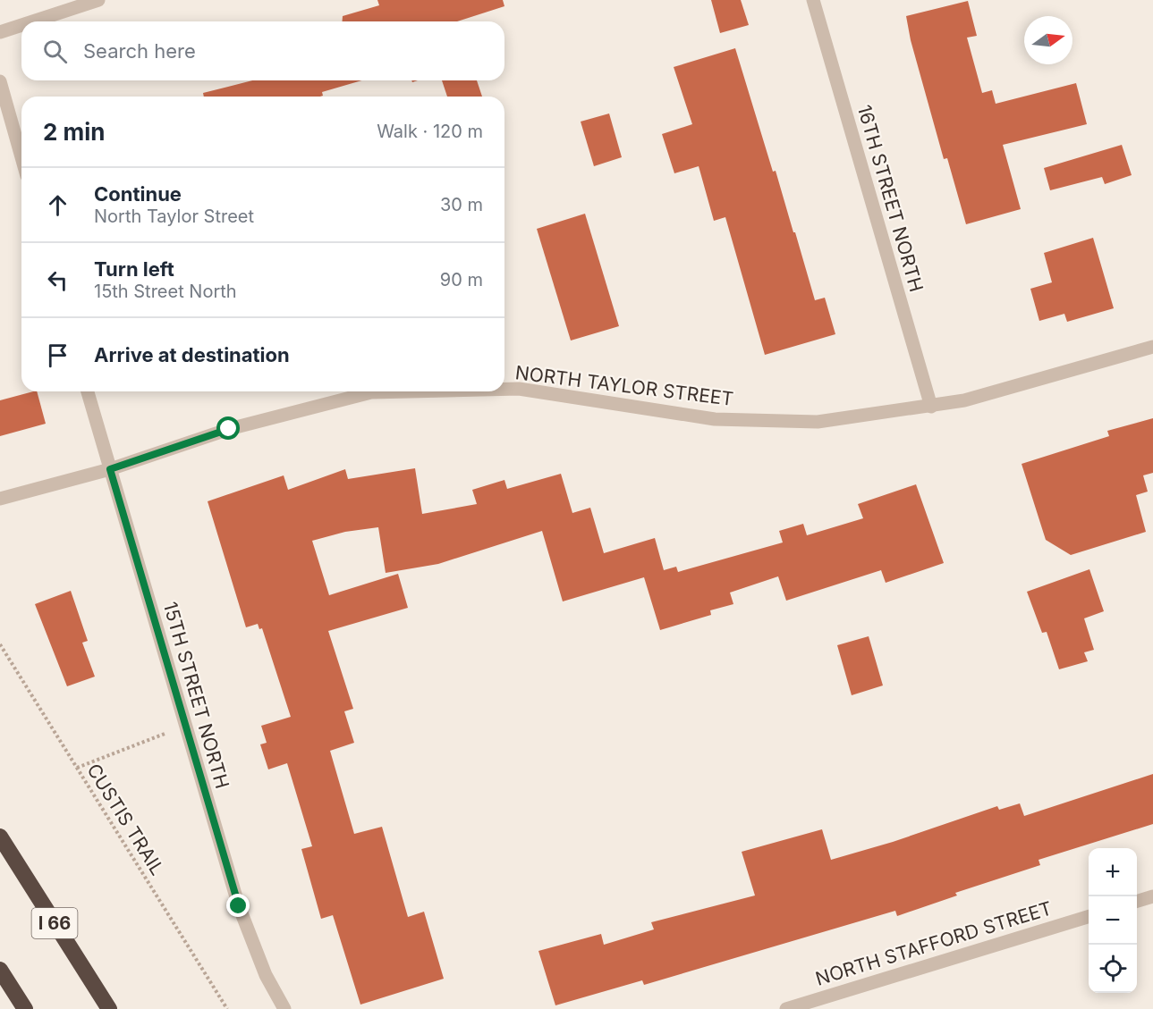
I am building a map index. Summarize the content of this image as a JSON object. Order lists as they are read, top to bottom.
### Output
{
  "streets": {
    "highway": ["I 66"],
    "street": [
      "16TH STREET NORTH",
      "NORTH TAYLOR STREET",
      "15TH STREET NORTH",
      "NORTH STAFFORD STREET"
    ],
    "path": ["CUSTIS TRAIL"]
  },
  "crossings": [
    ["16TH STREET NORTH", "NORTH TAYLOR STREET"],
    ["NORTH TAYLOR STREET", "15TH STREET NORTH"]
  ],
  "north": "right",
  "page": {
    "search": "Search here",
    "heading": ["2 min", "Walk · 120 m"],
    "list": [
      ["Continue", "North Taylor Street", "30 m"],
      ["Turn left", "15th Street North", "90 m"],
      "Arrive at destination"
    ],
    "map_buttons": ["+", "−"]
  }
}
